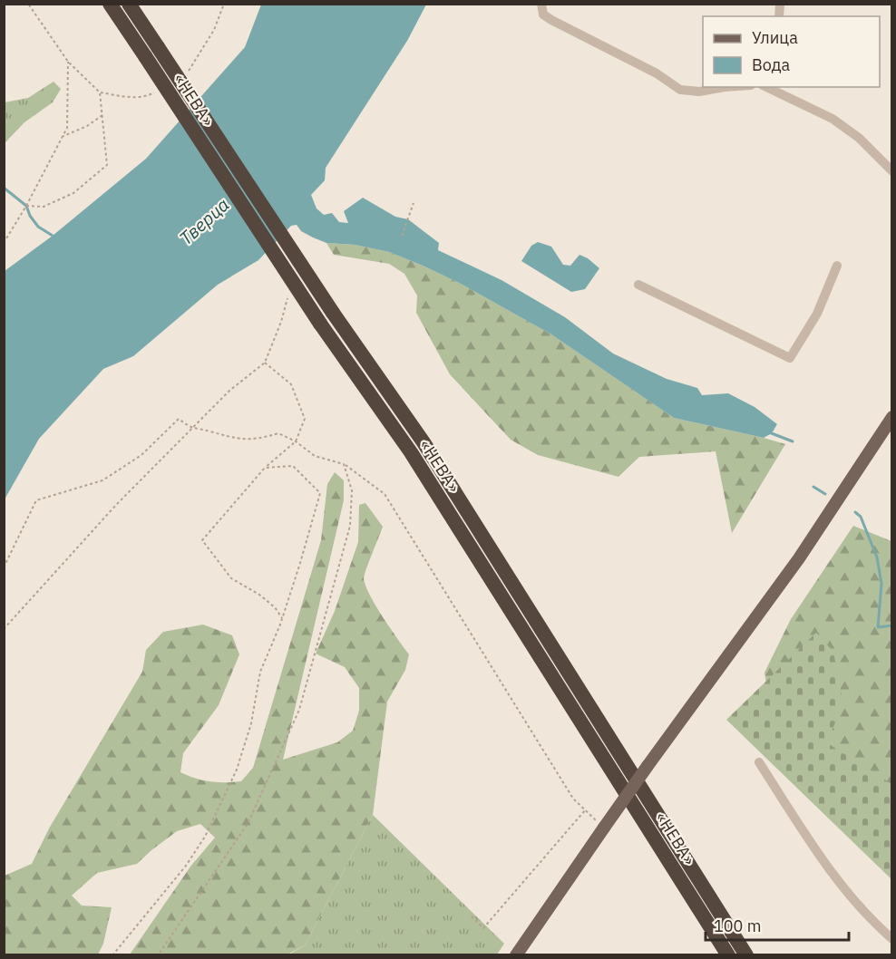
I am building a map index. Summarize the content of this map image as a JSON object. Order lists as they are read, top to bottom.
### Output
{
  "streets": {
    "highway": ["«НЕВА»"]
  },
  "water": ["Тверца"],
  "legend": ["Улица", "Вода"],
  "scale_bar": "100 m"
}
